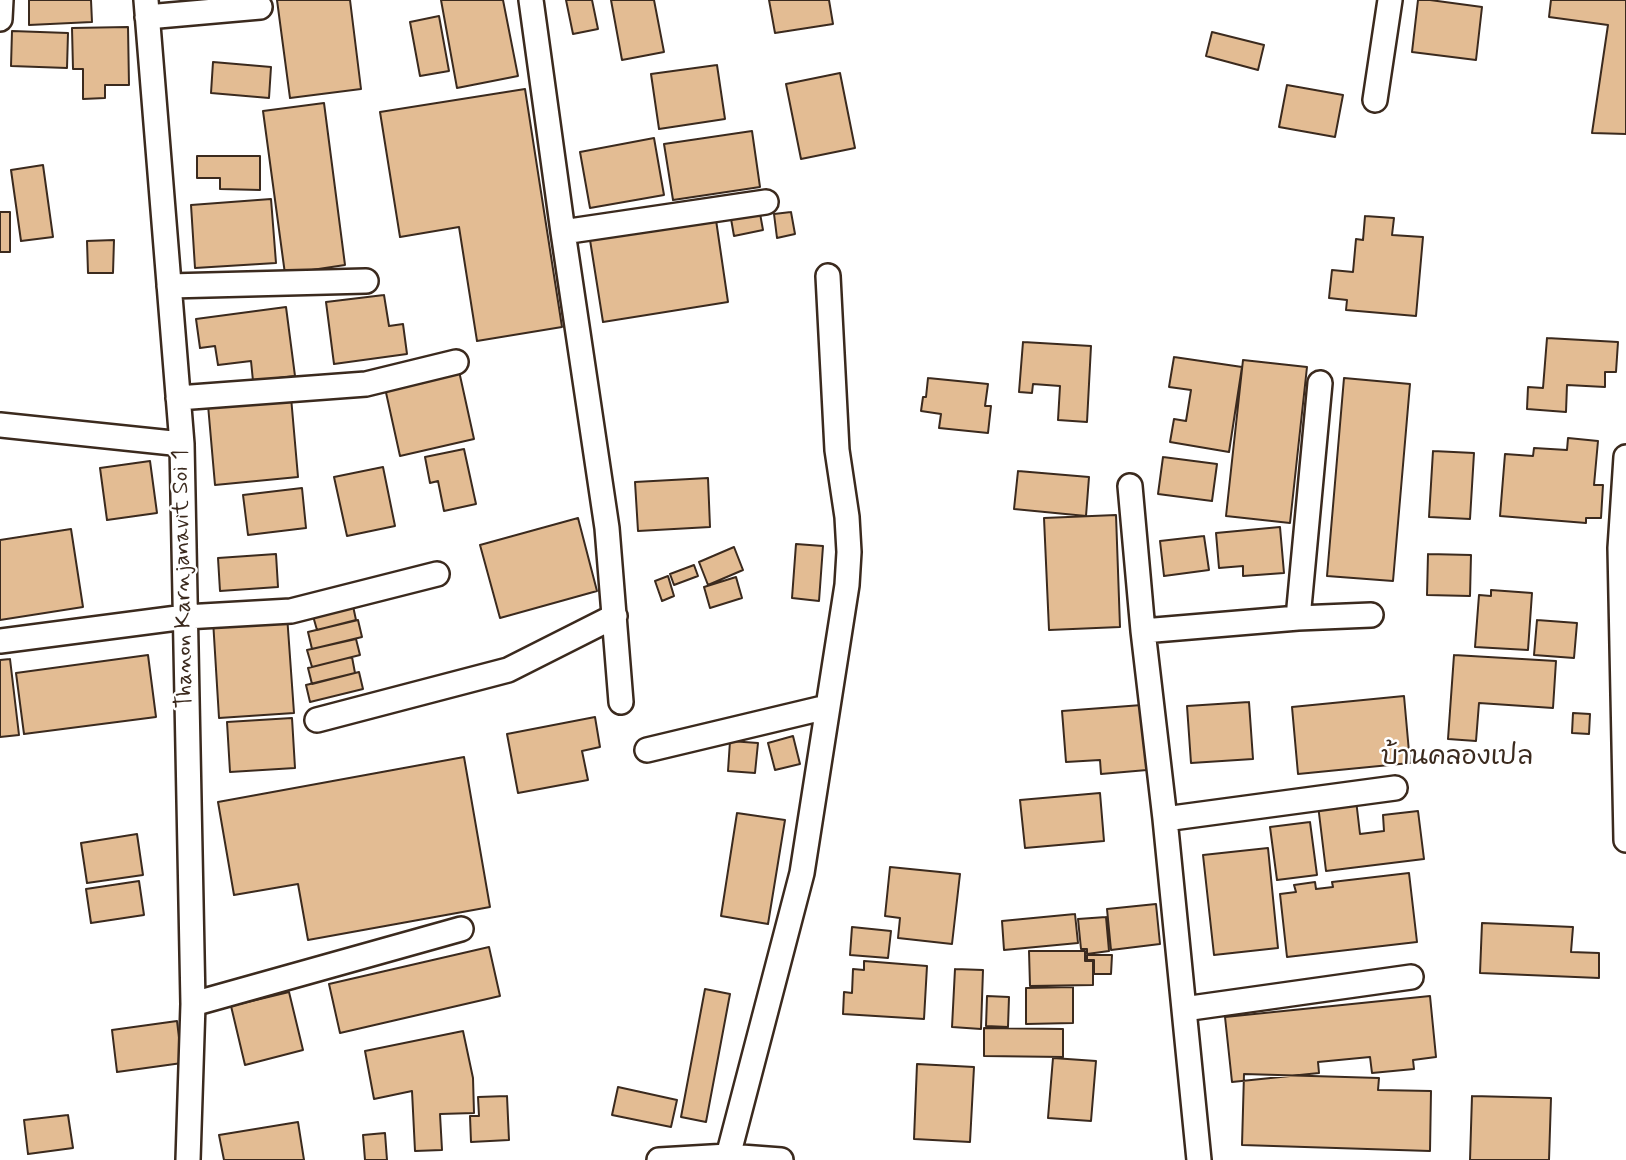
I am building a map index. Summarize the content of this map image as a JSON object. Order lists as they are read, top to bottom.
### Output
{
  "streets": {
    "street": ["Thanon Karnjanavit Soi 1"]
  },
  "districts": ["บ้านคลองเปล"]
}
